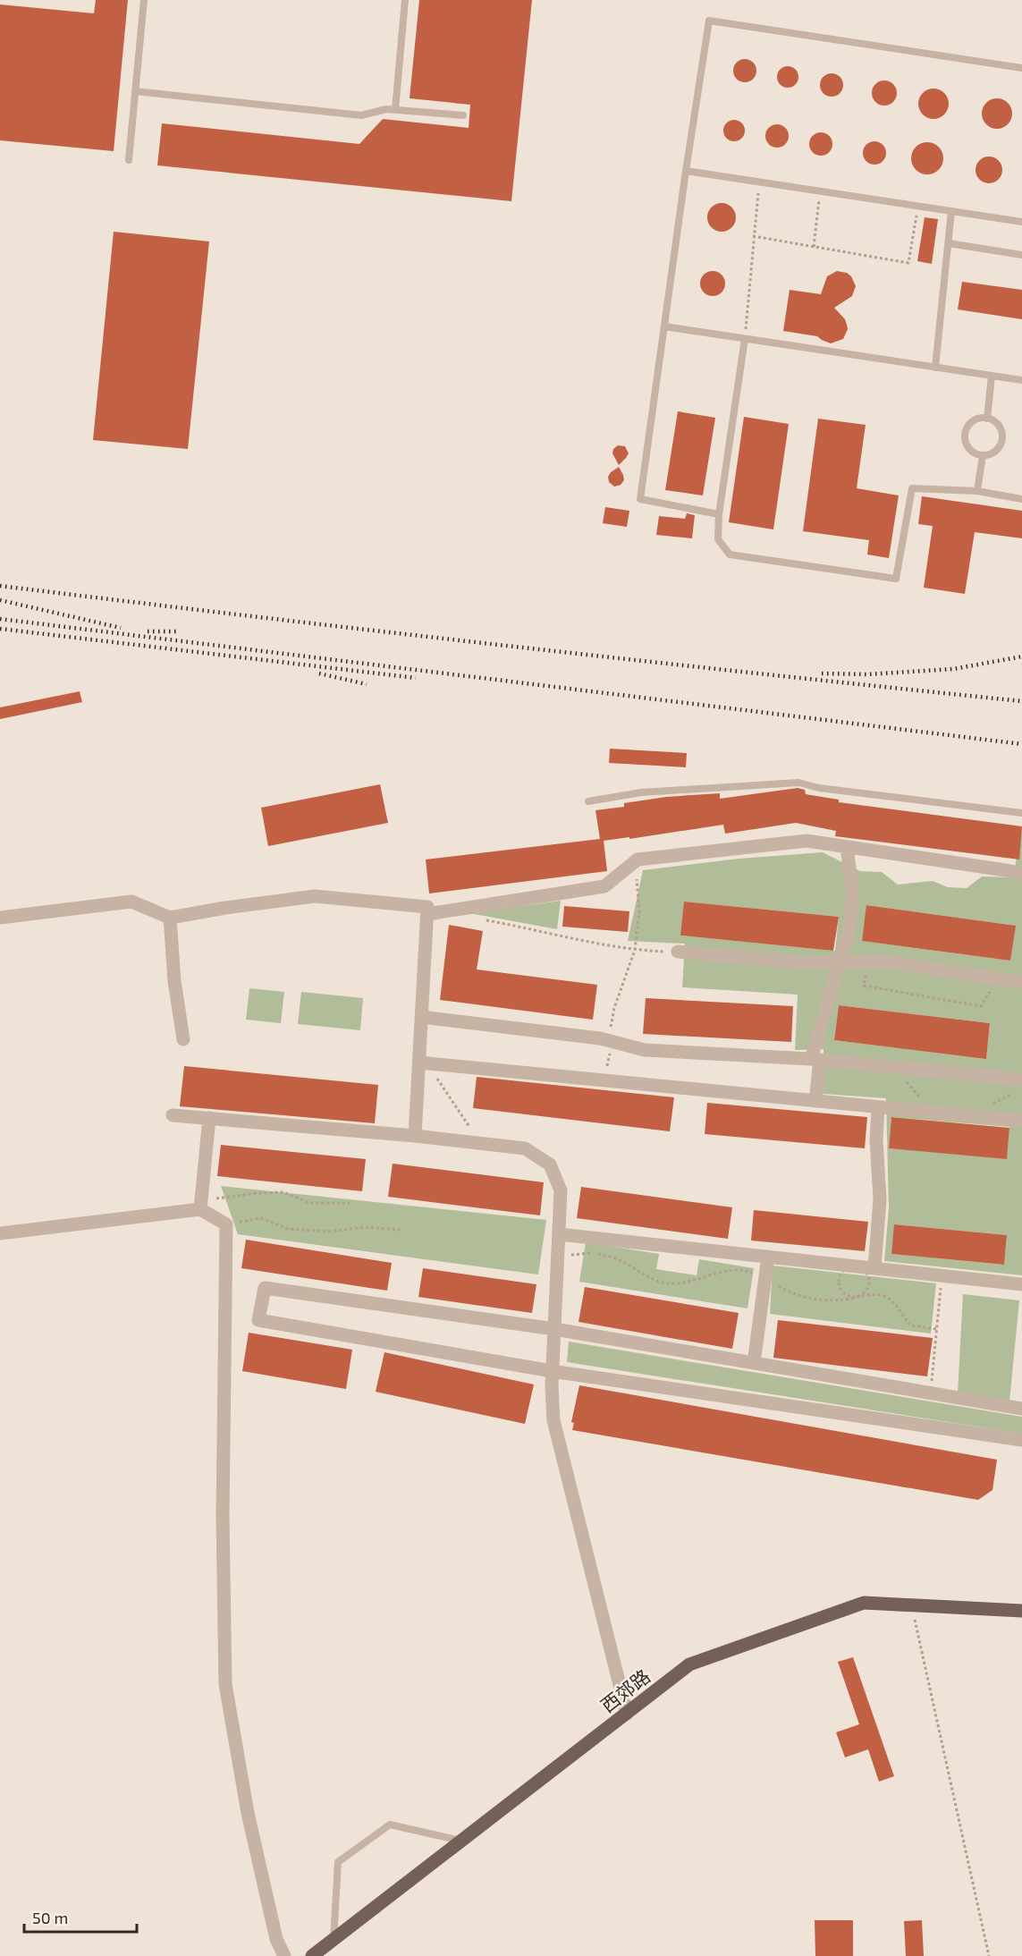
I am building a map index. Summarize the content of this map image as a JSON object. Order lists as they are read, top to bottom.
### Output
{
  "streets": {
    "main road": ["西郊路"]
  },
  "scale_bar": "50 m"
}
